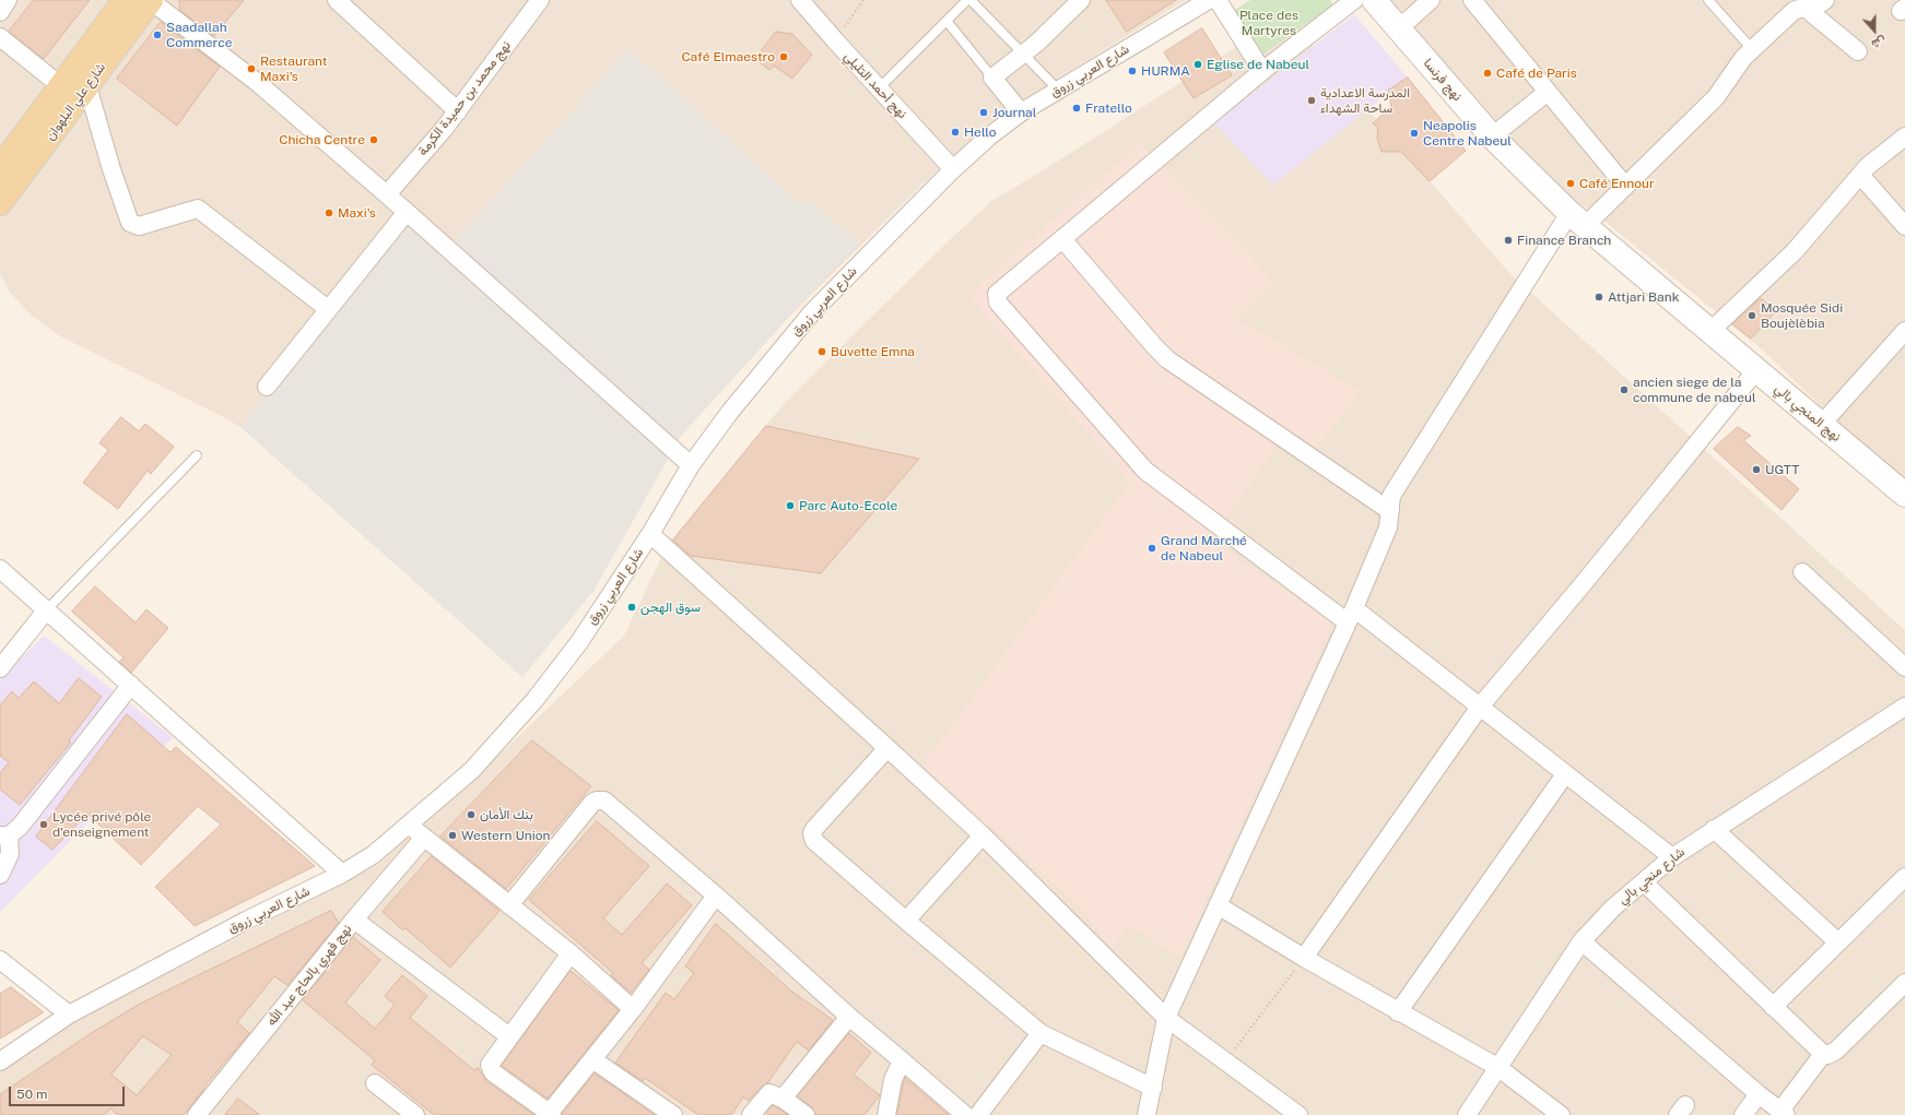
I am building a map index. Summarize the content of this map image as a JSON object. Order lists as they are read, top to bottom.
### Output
{
  "streets": {
    "main road": ["شارع علي البلهوان"],
    "street": [
      "شارع العربي زروق",
      "نهج فرنسا",
      "نهج أحمد التليلي",
      "نهج محمد بن حميدة الكرمة",
      "نهج المنجي بالي",
      "شارع منجي بالي",
      "نهج فهري بالحاج عبد الله"
    ]
  },
  "crossings": [
    ["شارع العربي زروق", "نهج أحمد التليلي"],
    ["نهج فرنسا", "نهج المنجي بالي"]
  ],
  "parks": ["Place des Martyres"],
  "places": [
    "Saadallah Commerce",
    "Café Elmaestro",
    "Eglise de Nabeul",
    "Restaurant Maxi's",
    "HURMA",
    "Café de Paris",
    "المدرسة الاعدادية ساحة الشهداء",
    "Fratello",
    "Journal",
    "Hello",
    "Neapolis Centre Nabeul",
    "Chicha Centre",
    "Café Ennour",
    "Maxi's",
    "Finance Branch",
    "Attjari Bank",
    "Mosquée Sidi Boujèlèbia",
    "Buvette Emna",
    "ancien siege de la commune de nabeul",
    "UGTT",
    "Parc Auto-Ecole",
    "Grand Marché de Nabeul",
    "سوق الهجن",
    "بنك الأمان",
    "Lycée privé pôle d'enseignement",
    "Western Union"
  ],
  "scale_bar": "50 m",
  "north": "bottom"
}
